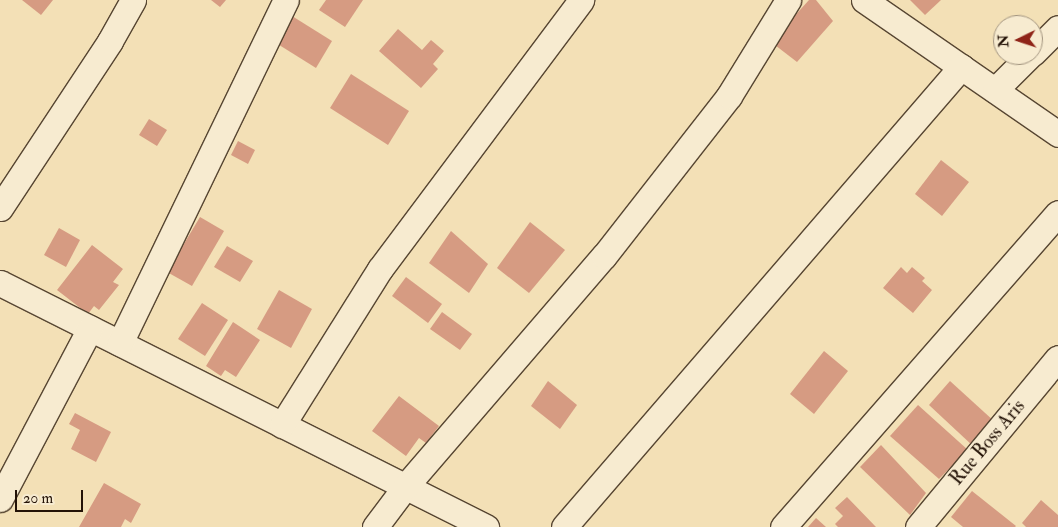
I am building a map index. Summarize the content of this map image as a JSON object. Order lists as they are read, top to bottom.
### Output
{
  "streets": {
    "street": ["Rue Boss Aris"]
  },
  "scale_bar": "20 m",
  "north": "left"
}
